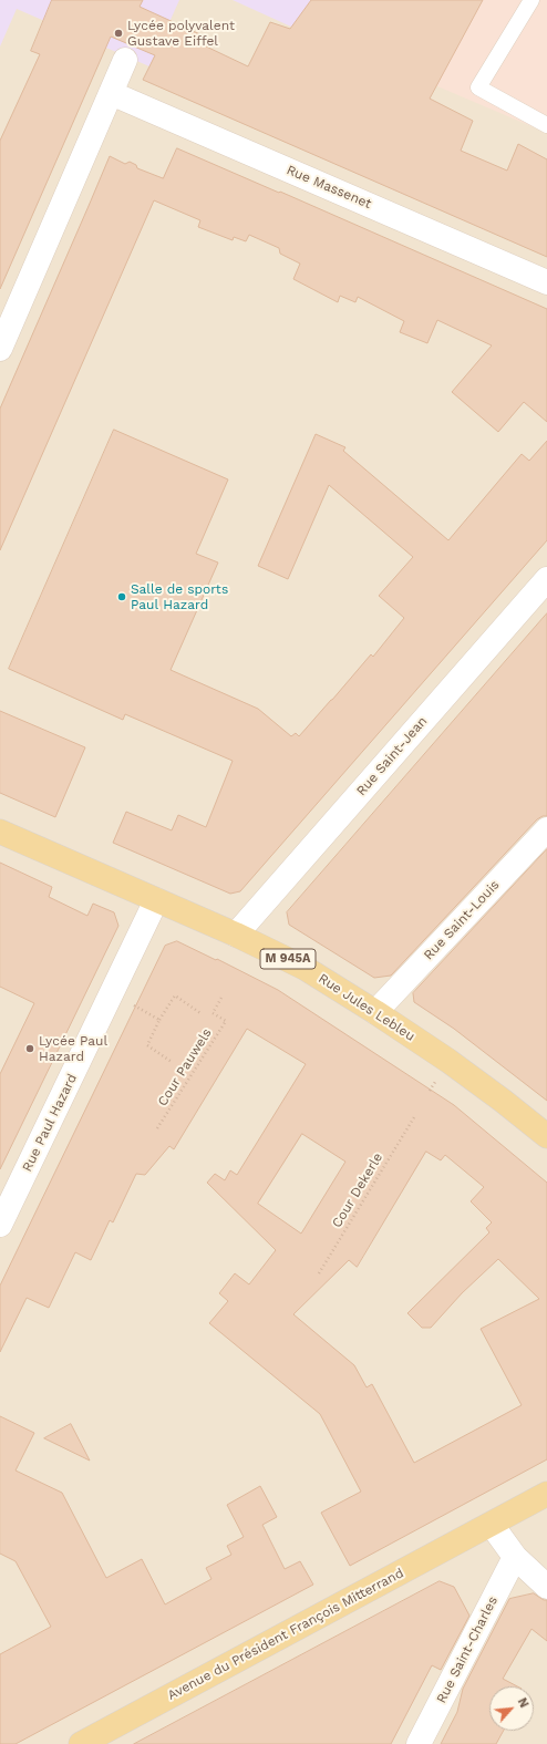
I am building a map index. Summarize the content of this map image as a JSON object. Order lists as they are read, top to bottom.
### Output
{
  "streets": {
    "main road": ["M 945A", "Rue Jules Lebleu", "Avenue du Président François Mitterrand"],
    "street": [
      "Rue Massenet",
      "Rue Saint-Jean",
      "Rue Saint-Louis",
      "Rue Paul Hazard",
      "Rue Saint-Charles"
    ],
    "path": ["Cour Pauwels", "Cour Dekerle"]
  },
  "crossings": [
    ["Rue Saint-Jean", "Rue Jules Lebleu"],
    ["Rue Saint-Louis", "Rue Jules Lebleu"],
    ["Rue Jules Lebleu", "Rue Paul Hazard"]
  ],
  "places": ["Lycée polyvalent Gustave Eiffel", "Salle de sports Paul Hazard", "Lycée Paul Hazard"],
  "north": "top right"
}
